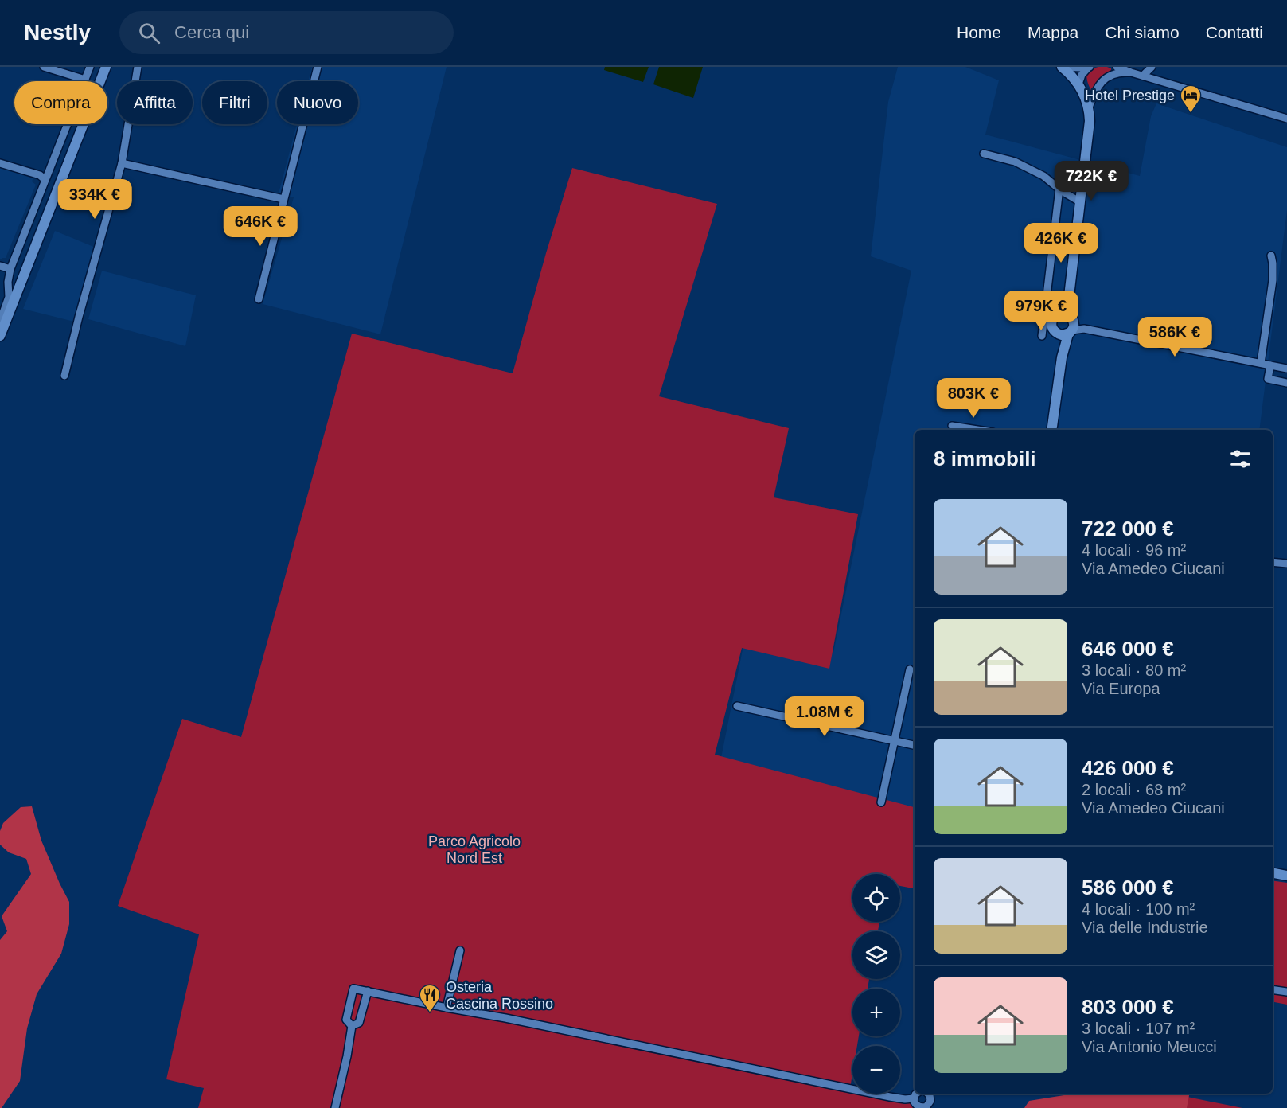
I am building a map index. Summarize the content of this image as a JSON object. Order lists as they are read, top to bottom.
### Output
{
  "parks": ["Parco Agricolo Nord Est"],
  "places": {
    "hotel": ["Hotel Prestige"],
    "restaurant": ["Osteria Cascina Rossino"]
  },
  "page": {
    "header": "Nestly",
    "search": "Cerca qui",
    "nav": [
      "Home",
      "Mappa",
      "Chi siamo",
      "Contatti"
    ],
    "chip": [
      "Compra",
      "Affitta",
      "Filtri",
      "Nuovo"
    ],
    "price": [
      "722K €",
      "334K €",
      "646K €",
      "426K €",
      "979K €",
      "586K €",
      "803K €",
      "1.08M €"
    ],
    "heading": "8 immobili",
    "list": [
      {
        "name": "722 000 €",
        "note": "4 locali · 96 m² · Via Amedeo Ciucani"
      },
      {
        "name": "646 000 €",
        "note": "3 locali · 80 m² · Via Europa"
      },
      {
        "name": "426 000 €",
        "note": "2 locali · 68 m² · Via Amedeo Ciucani"
      },
      {
        "name": "586 000 €",
        "note": "4 locali · 100 m² · Via delle Industrie"
      },
      {
        "name": "803 000 €",
        "note": "3 locali · 107 m² · Via Antonio Meucci"
      }
    ],
    "map_buttons": ["+", "−"]
  }
}
